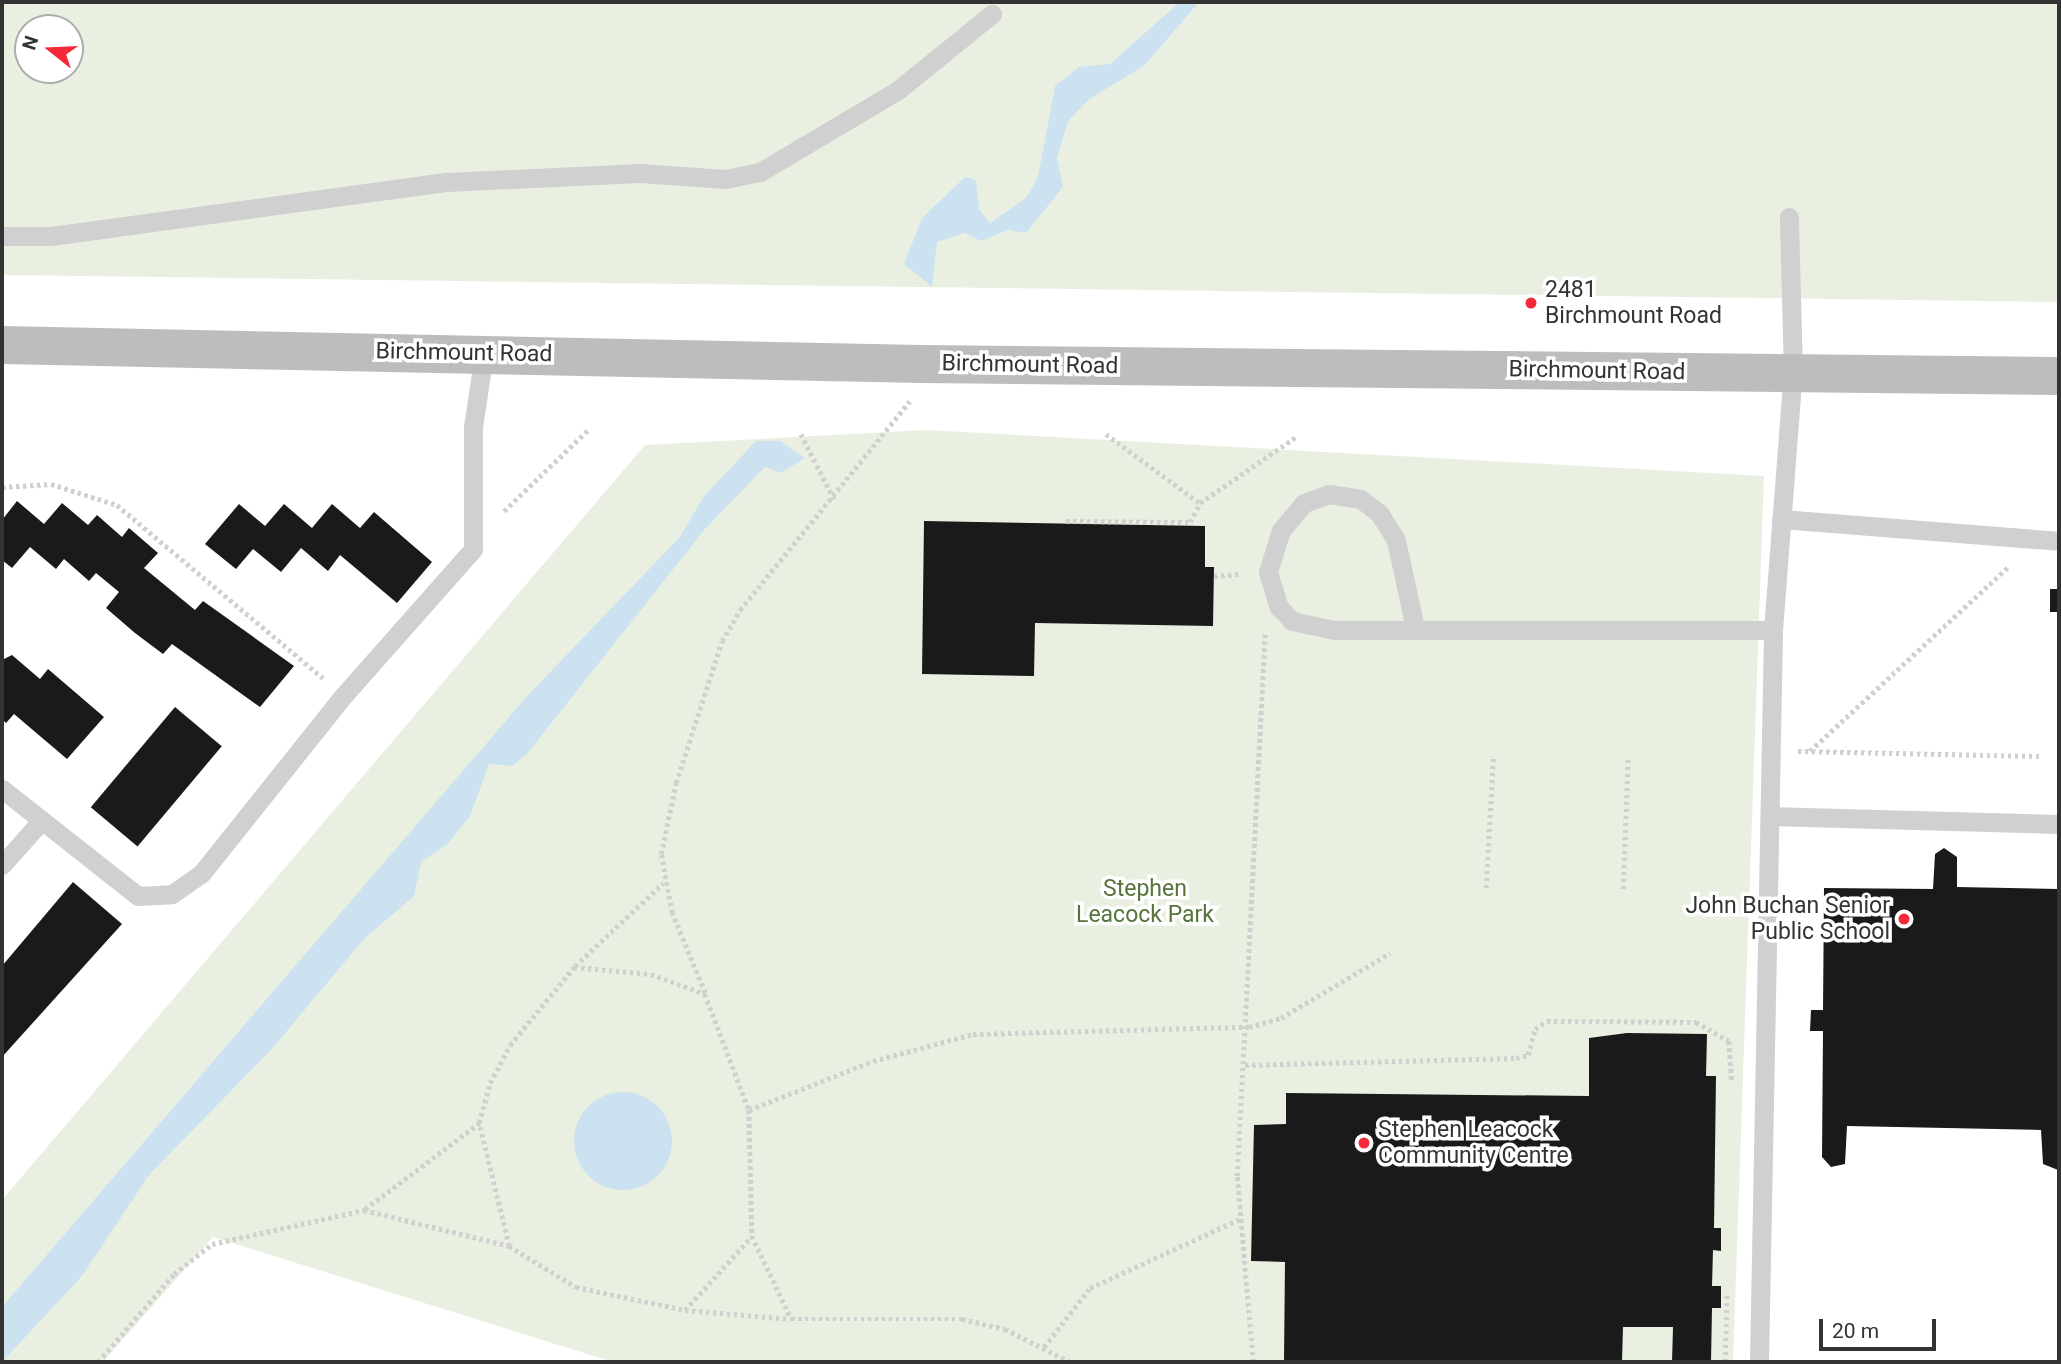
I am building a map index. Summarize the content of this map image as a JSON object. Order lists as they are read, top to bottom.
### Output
{
  "streets": {
    "main road": ["Birchmount Road"]
  },
  "parks": ["Stephen Leacock Park"],
  "places": ["2481 Birchmount Road", "John Buchan Senior Public School", "Stephen Leacock Community Centre"],
  "scale_bar": "20 m",
  "north": "left"
}
